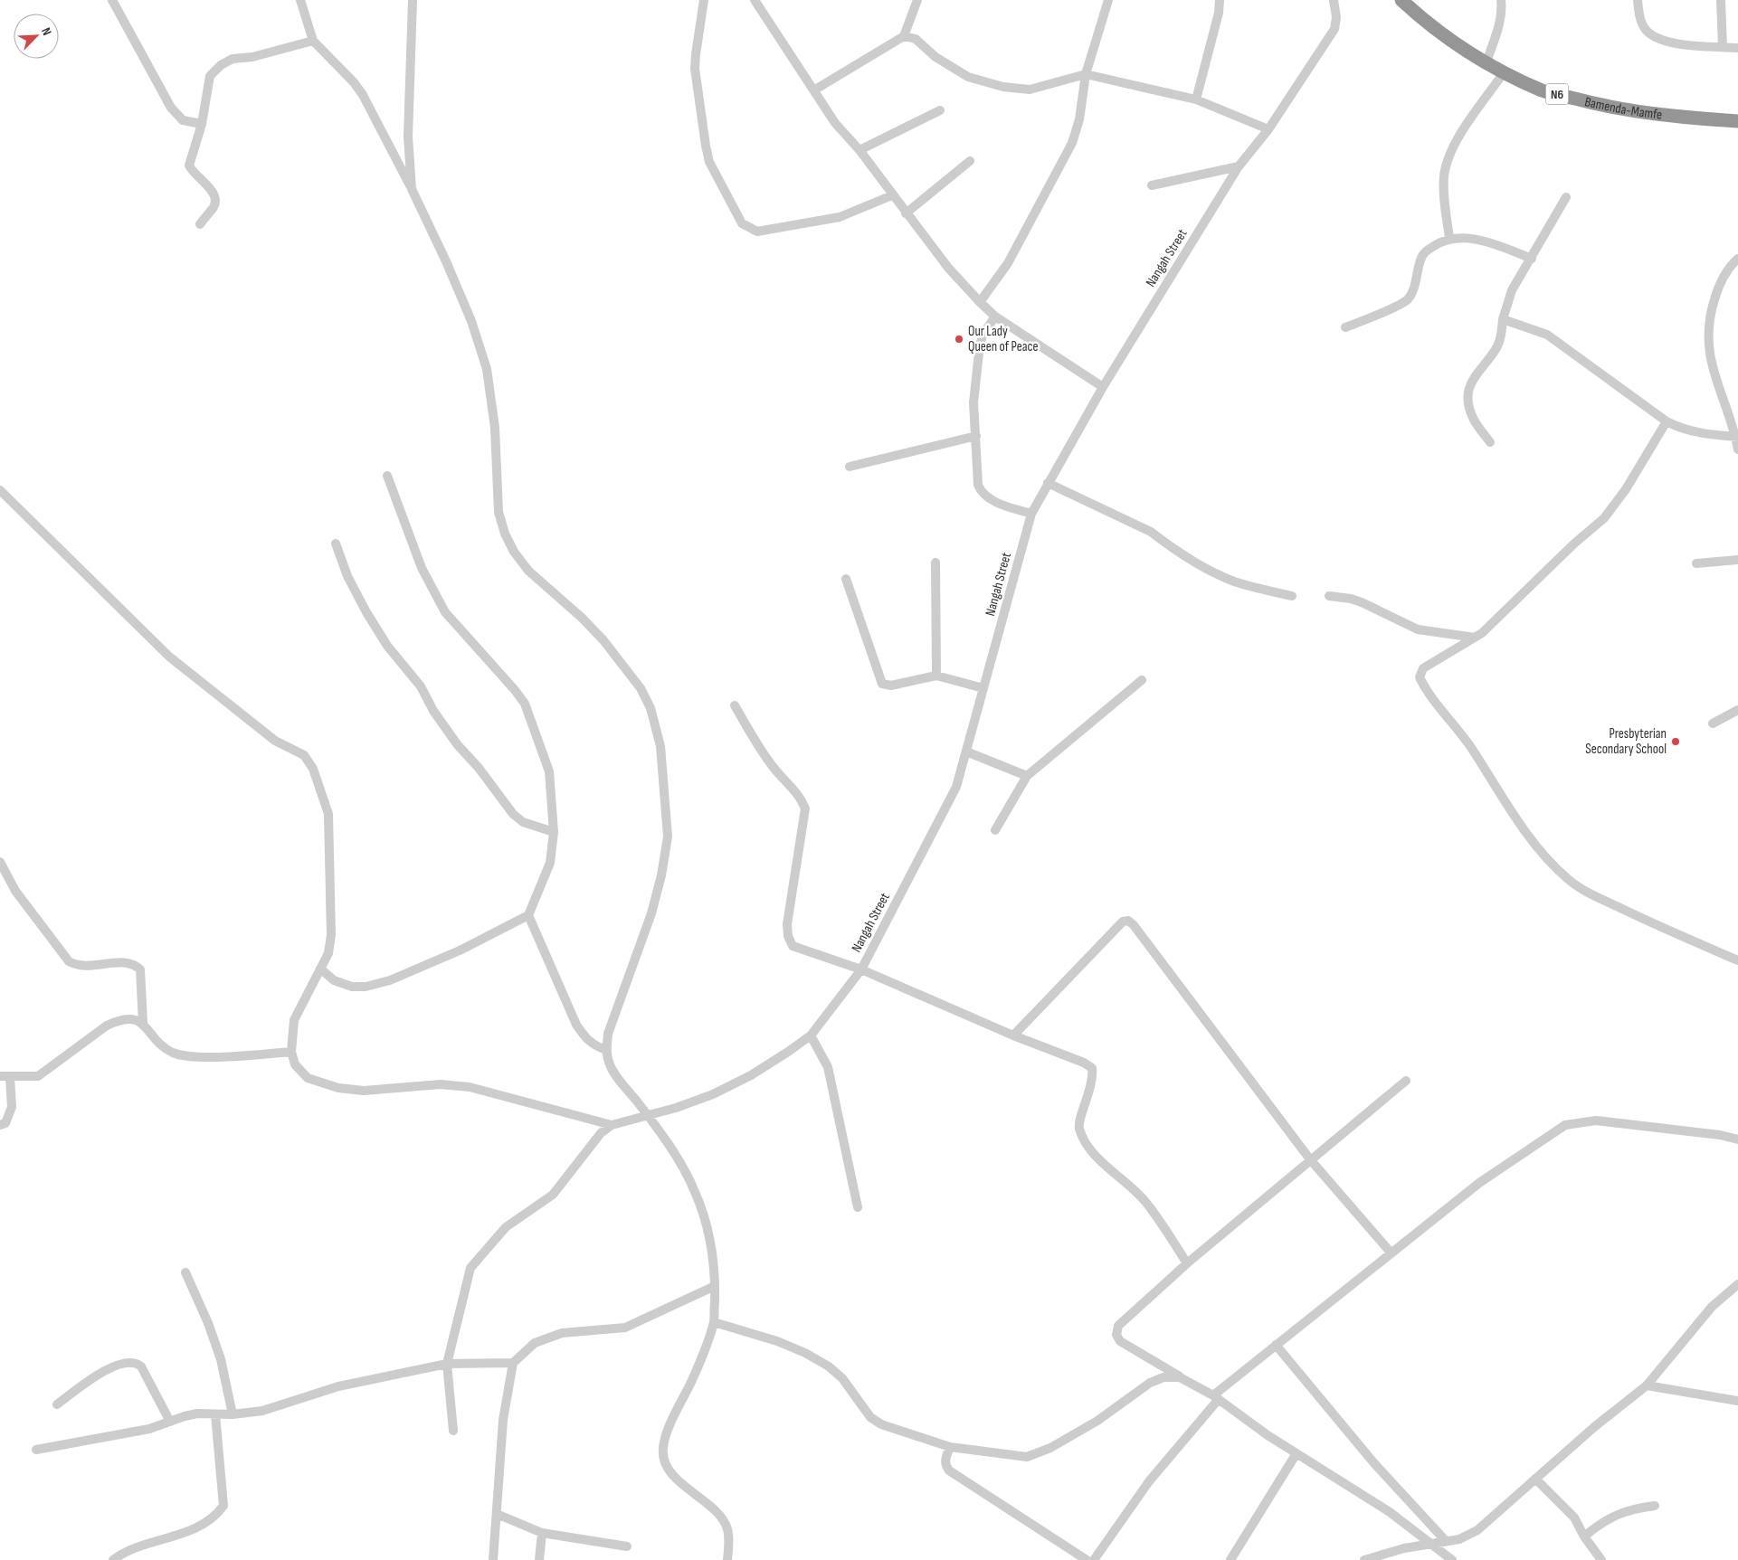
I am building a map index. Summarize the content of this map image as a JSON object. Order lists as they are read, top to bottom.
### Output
{
  "streets": {
    "highway": ["N6", "Bamenda-Mamfe"],
    "street": ["Nangah Street"]
  },
  "places": ["Our Lady Queen of Peace", "Presbyterian Secondary School"],
  "north": "top right"
}
